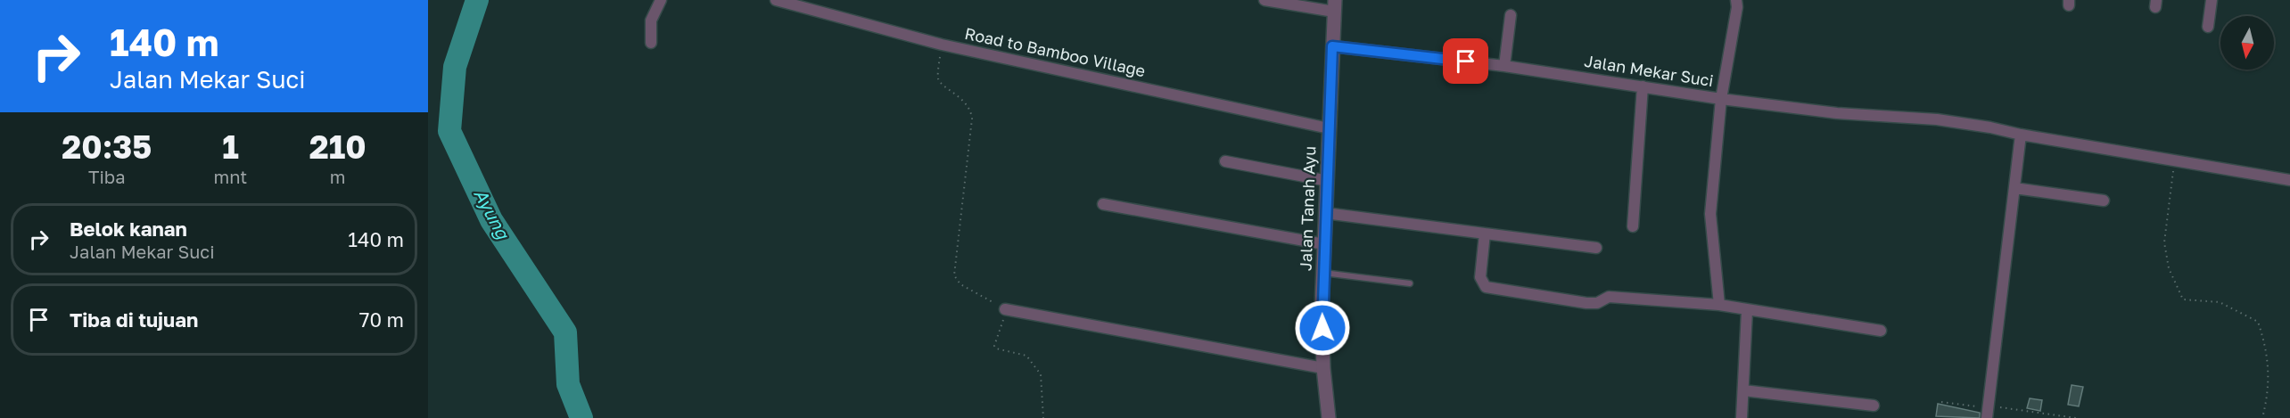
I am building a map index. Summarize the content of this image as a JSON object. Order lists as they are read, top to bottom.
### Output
{
  "streets": {
    "street": ["Road to Bamboo Village", "Jalan Mekar Suci", "Jalan Tanah Ayu"]
  },
  "crossings": [
    ["Road to Bamboo Village", "Jalan Tanah Ayu"],
    ["Jalan Mekar Suci", "Jalan Tanah Ayu"]
  ],
  "water": ["Ayung"],
  "north": "bottom",
  "page": {
    "turn": ["140 m", "Jalan Mekar Suci"],
    "eta": [
      "20:35",
      "Tiba",
      "1",
      "mnt",
      "210",
      "m"
    ],
    "list": [
      {
        "name": "Belok kanan",
        "note": "Jalan Mekar Suci",
        "value": "140 m"
      },
      {
        "name": "Tiba di tujuan",
        "value": "70 m"
      }
    ]
  }
}
